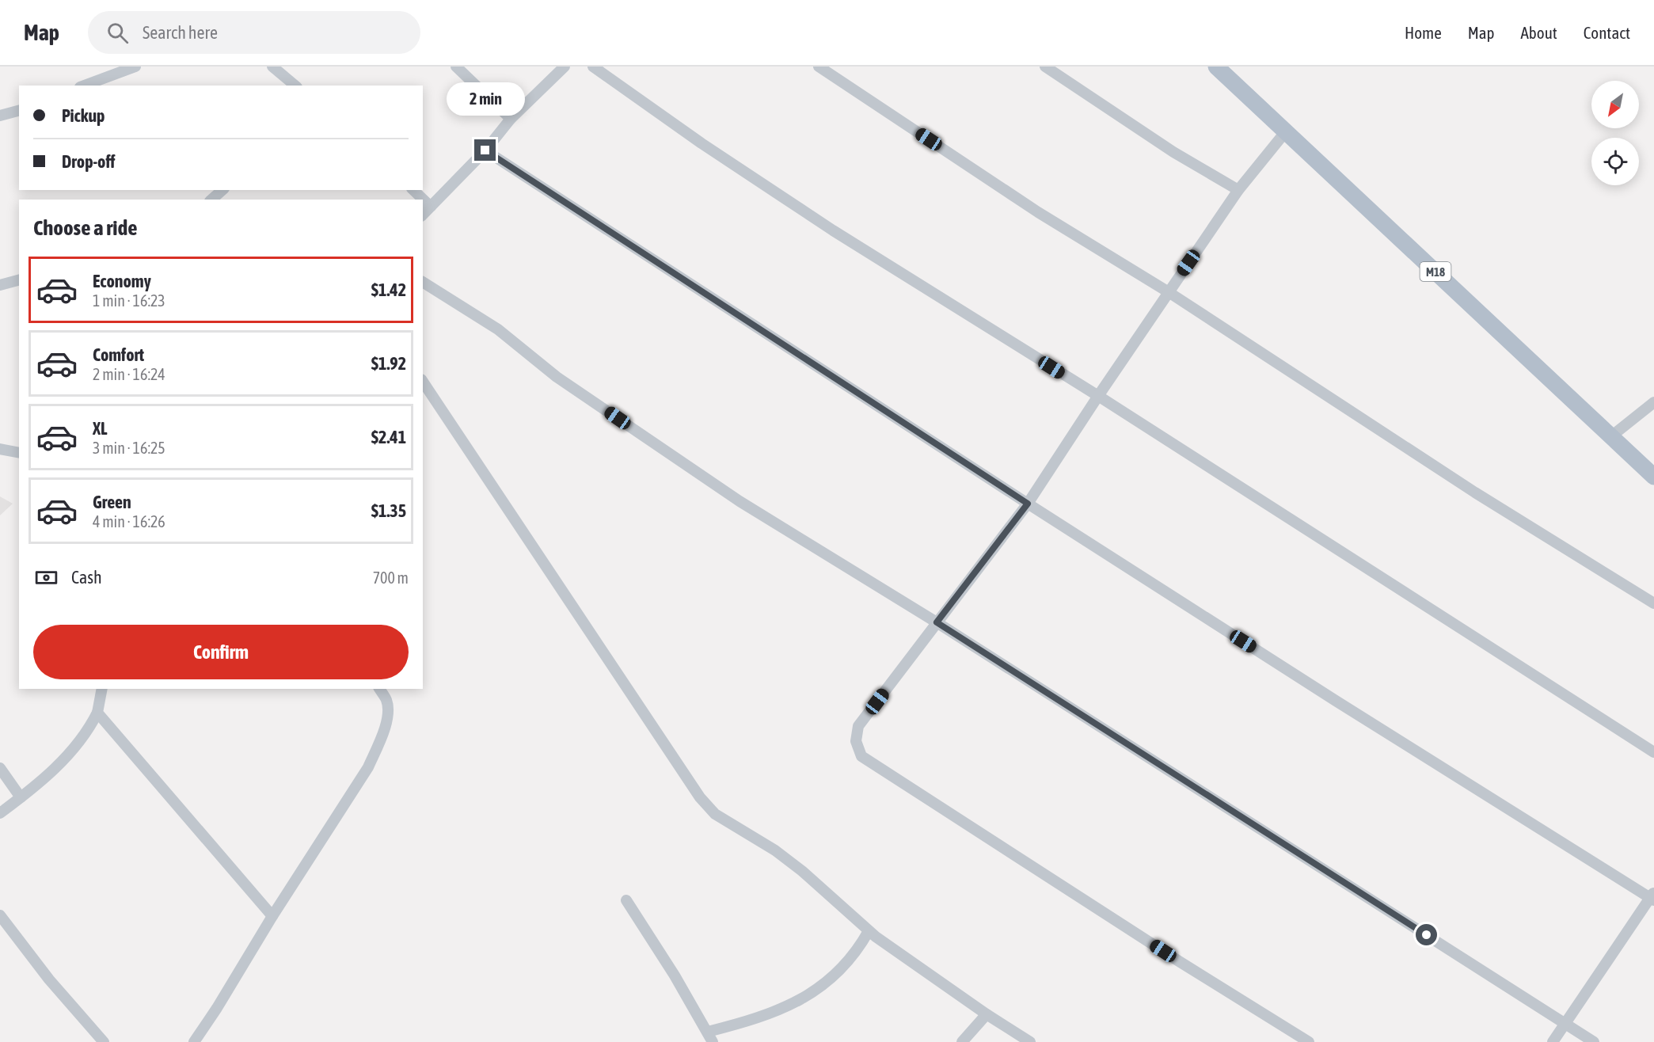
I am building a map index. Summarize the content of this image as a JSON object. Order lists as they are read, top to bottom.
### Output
{
  "streets": {
    "main road": ["M18"]
  },
  "north": "bottom left",
  "page": {
    "header": "Map",
    "search": "Search here",
    "nav": [
      "Home",
      "Map",
      "About",
      "Contact"
    ],
    "bubble": "2 min",
    "banner": ["Pickup", "Drop-off"],
    "heading": "Choose a ride",
    "list": [
      {
        "name": "Economy",
        "note": "1 min · 16:23",
        "value": "$1.42"
      },
      {
        "name": "Comfort",
        "note": "2 min · 16:24",
        "value": "$1.92"
      },
      {
        "name": "XL",
        "note": "3 min · 16:25",
        "value": "$2.41"
      },
      {
        "name": "Green",
        "note": "4 min · 16:26",
        "value": "$1.35"
      }
    ],
    "pay": ["Cash", "700 m"],
    "buttons": "Confirm"
  }
}
